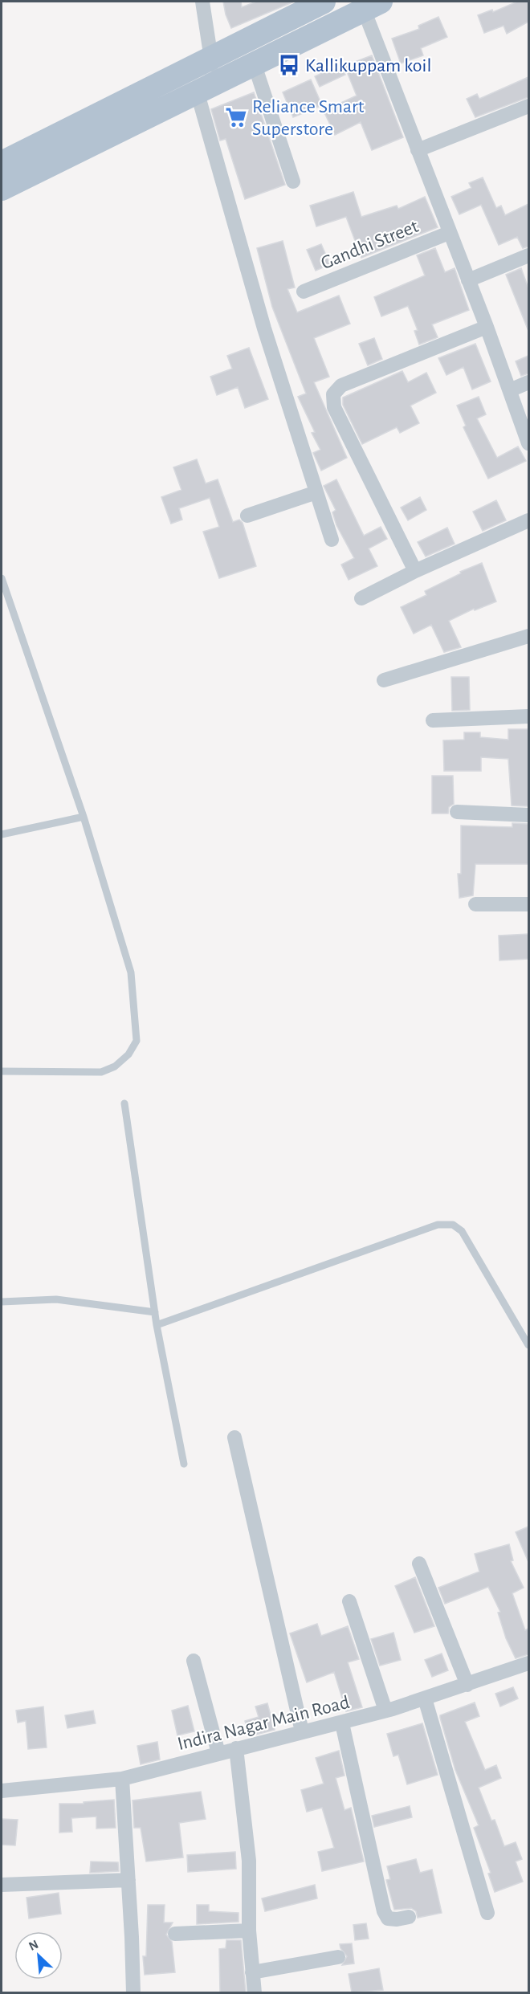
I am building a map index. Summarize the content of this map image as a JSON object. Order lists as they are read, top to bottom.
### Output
{
  "streets": {
    "street": ["Gandhi Street", "Indira Nagar Main Road"]
  },
  "places": {
    "bus stop": ["Kallikuppam koil"],
    "supermarket": ["Reliance Smart Superstore"]
  },
  "north": "top left"
}
